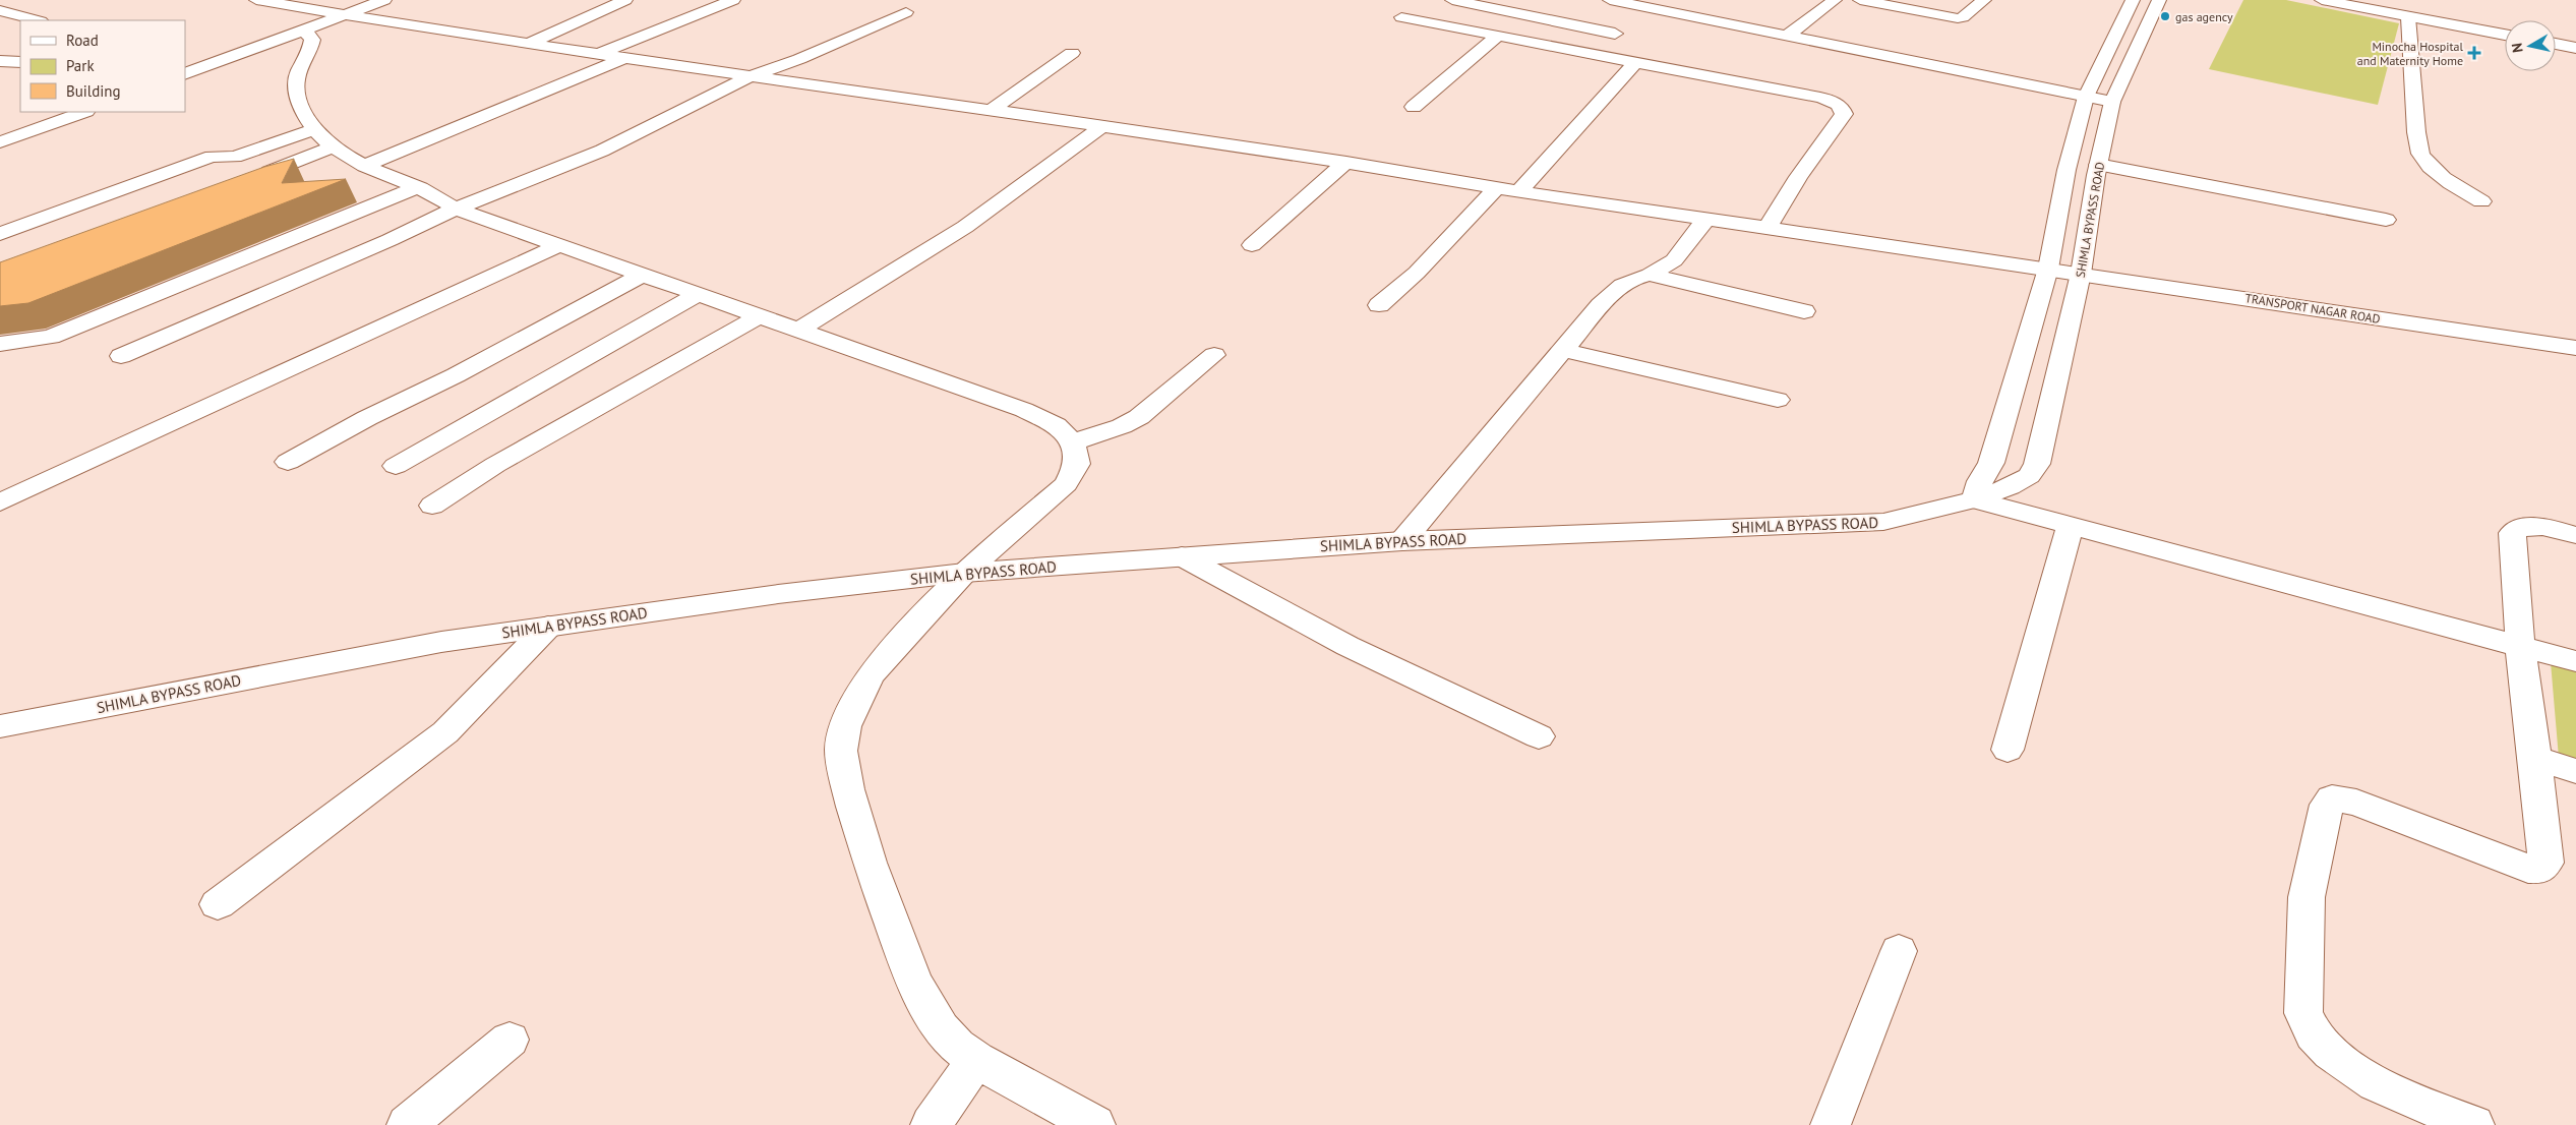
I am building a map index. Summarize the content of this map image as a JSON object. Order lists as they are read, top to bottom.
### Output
{
  "streets": {
    "main road": ["SHIMLA BYPASS ROAD", "TRANSPORT NAGAR ROAD"]
  },
  "crossings": [
    ["SHIMLA BYPASS ROAD", "TRANSPORT NAGAR ROAD"]
  ],
  "places": {
    "other": ["gas agency"],
    "health": ["Minocha Hospital and Maternity Home"]
  },
  "legend": ["Road", "Park", "Building"],
  "north": "left"
}
